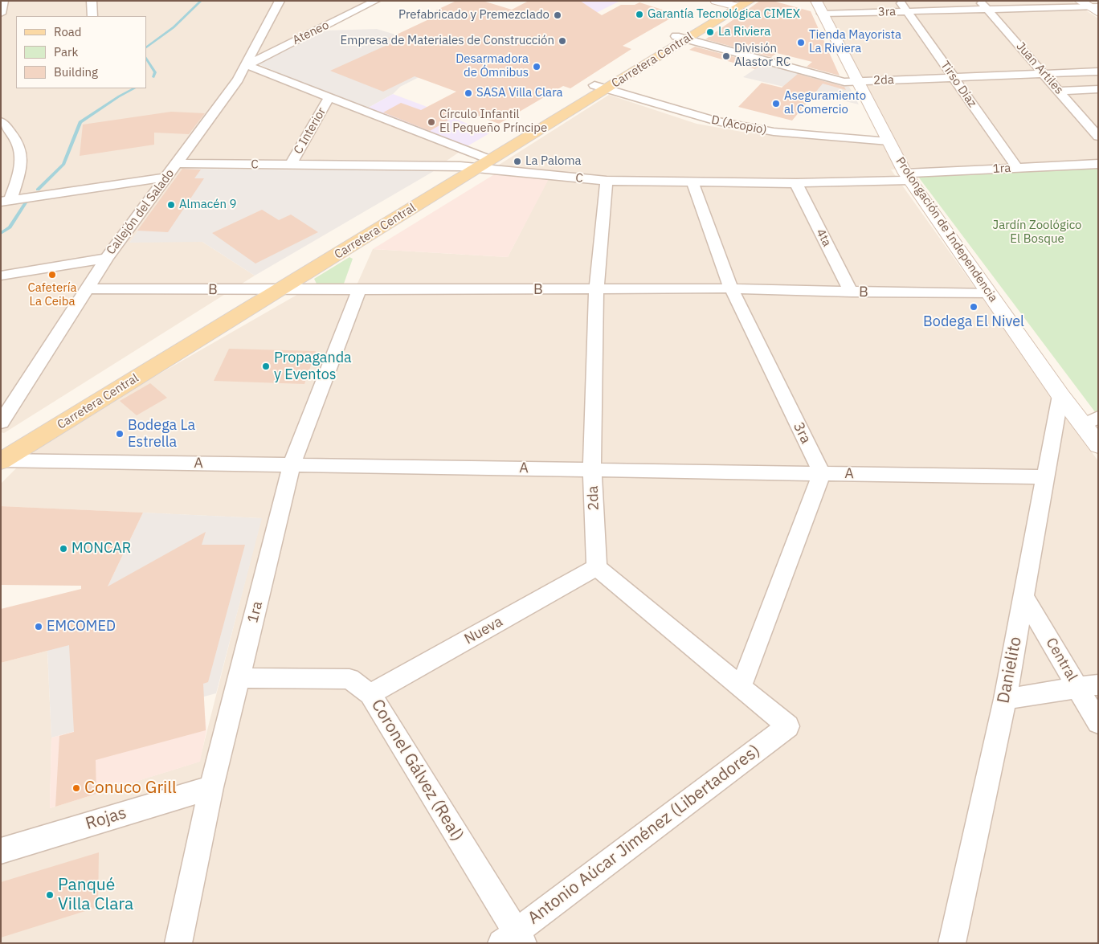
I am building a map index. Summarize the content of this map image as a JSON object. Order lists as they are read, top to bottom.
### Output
{
  "streets": {
    "main road": ["Carretera Central"],
    "street": [
      "3ra",
      "Ateneo",
      "Juan Artiles",
      "2da",
      "Tirso Díaz",
      "D (Acopio)",
      "C Interior",
      "C",
      "1ra",
      "Callejón del Salado",
      "Prolongación de Independencia",
      "4ta",
      "B",
      "A",
      "Nueva",
      "Central",
      "Danielito",
      "Coronel Gálvez (Real)",
      "Rojas",
      "Antonio Aúcar Jiménez (Libertadores)"
    ]
  },
  "crossings": [
    ["3ra", "Juan Artiles"],
    ["3ra", "Tirso Díaz"],
    ["3ra", "C"],
    ["3ra", "Prolongación de Independencia"],
    ["3ra", "B"],
    ["3ra", "A"],
    ["Ateneo", "C"],
    ["Ateneo", "Callejón del Salado"],
    ["Carretera Central", "2da"],
    ["Carretera Central", "D (Acopio)"],
    ["Carretera Central", "C"],
    ["Carretera Central", "B"],
    ["Carretera Central", "A"],
    ["Juan Artiles", "2da"],
    ["2da", "Tirso Díaz"],
    ["2da", "C"],
    ["2da", "Prolongación de Independencia"],
    ["2da", "B"],
    ["2da", "A"],
    ["2da", "Nueva"],
    ["Tirso Díaz", "1ra"],
    ["D (Acopio)", "Prolongación de Independencia"],
    ["C Interior", "C"],
    ["C", "1ra"],
    ["C", "Callejón del Salado"],
    ["C", "Prolongación de Independencia"],
    ["C", "4ta"],
    ["1ra", "Prolongación de Independencia"],
    ["1ra", "B"],
    ["1ra", "A"],
    ["1ra", "Coronel Gálvez (Real)"],
    ["1ra", "Rojas"],
    ["Callejón del Salado", "B"],
    ["Prolongación de Independencia", "B"],
    ["Prolongación de Independencia", "Danielito"],
    ["4ta", "B"],
    ["A", "Danielito"],
    ["Nueva", "Coronel Gálvez (Real)"],
    ["Central", "Danielito"],
    ["Coronel Gálvez (Real)", "Antonio Aúcar Jiménez (Libertadores)"]
  ],
  "parks": ["Jardín Zoológico El Bosque"],
  "places": [
    "Garantía Tecnológica CIMEX",
    "Prefabricado y Premezclado",
    "La Riviera",
    "Empresa de Materiales de Construcción",
    "Tienda Mayorista La Riviera",
    "División Alastor RC",
    "Desarmadora de Ómnibus",
    "SASA Villa Clara",
    "Aseguramiento al Comercio",
    "Círculo Infantil El Pequeño Príncipe",
    "La Paloma",
    "Almacén 9",
    "Cafetería La Ceiba",
    "Bodega El Nivel",
    "Propaganda y Eventos",
    "Bodega La Estrella",
    "MONCAR",
    "EMCOMED",
    "Conuco Grill",
    "Panqué Villa Clara"
  ],
  "legend": ["Road", "Park", "Building"]
}
